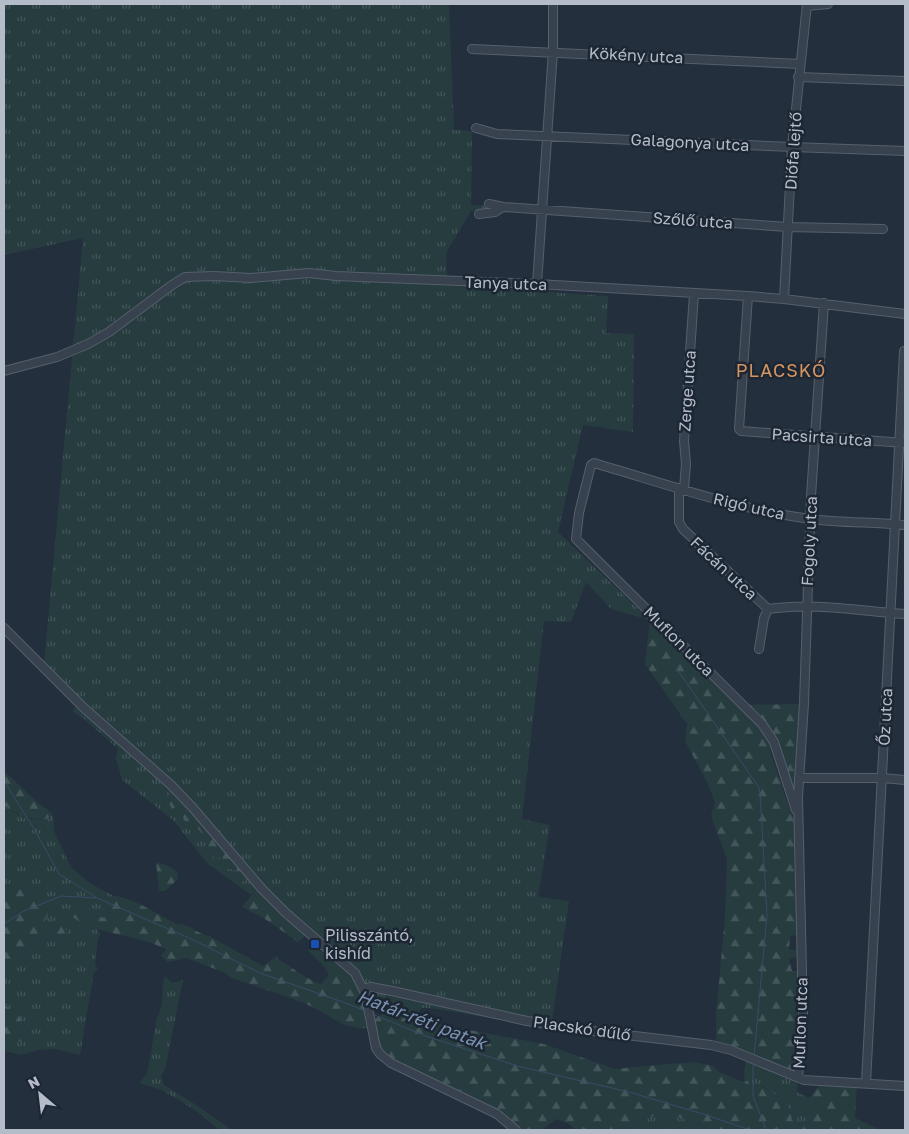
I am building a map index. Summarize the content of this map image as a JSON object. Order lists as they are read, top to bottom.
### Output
{
  "streets": {
    "street": [
      "Kökény utca",
      "Galagonya utca",
      "Diófa lejtő",
      "Szőlő utca",
      "Tanya utca",
      "Zerge utca",
      "Pacsirta utca",
      "Rigó utca",
      "Fogoly utca",
      "Fácán utca",
      "Muflon utca",
      "Őz utca",
      "Placskó dűlő"
    ]
  },
  "crossings": [
    ["Kökény utca", "Diófa lejtő"],
    ["Galagonya utca", "Diófa lejtő"],
    ["Diófa lejtő", "Szőlő utca"],
    ["Diófa lejtő", "Tanya utca"],
    ["Tanya utca", "Zerge utca"],
    ["Tanya utca", "Pacsirta utca"],
    ["Tanya utca", "Fogoly utca"],
    ["Zerge utca", "Rigó utca"],
    ["Zerge utca", "Fácán utca"],
    ["Pacsirta utca", "Fogoly utca"],
    ["Pacsirta utca", "Őz utca"],
    ["Rigó utca", "Fogoly utca"],
    ["Rigó utca", "Fácán utca"],
    ["Rigó utca", "Muflon utca"],
    ["Rigó utca", "Őz utca"],
    ["Fogoly utca", "Fácán utca"],
    ["Fogoly utca", "Muflon utca"],
    ["Fácán utca", "Őz utca"],
    ["Muflon utca", "Placskó dűlő"],
    ["Őz utca", "Placskó dűlő"]
  ],
  "districts": ["PLACSKÓ"],
  "water": ["Határ-réti patak"],
  "places": {
    "transit": ["Pilisszántó, kishíd"]
  },
  "north": "top left"
}
